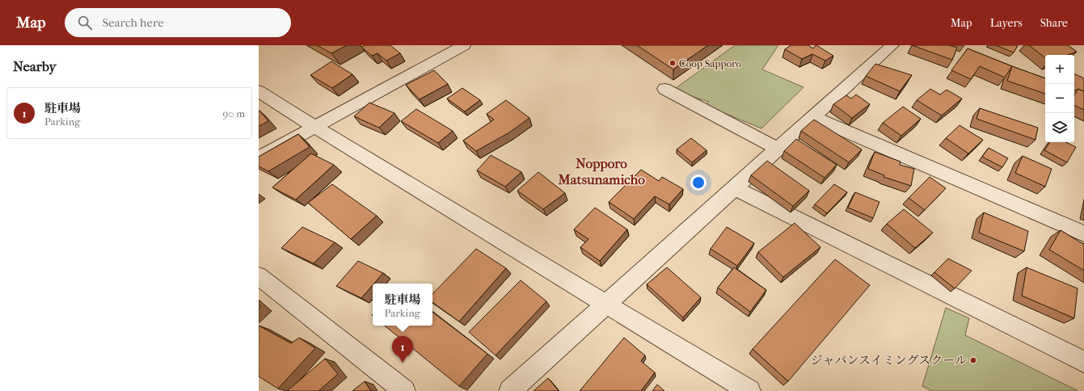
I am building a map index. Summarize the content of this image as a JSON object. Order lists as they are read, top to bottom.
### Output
{
  "districts": ["Nopporo Matsunamicho"],
  "places": ["Coop Sapporo", "ジャパンスイミングスクール"],
  "page": {
    "header": "Map",
    "search": "Search here",
    "nav": ["Map", "Layers", "Share"],
    "heading": "Nearby",
    "map_buttons": ["+", "−"],
    "list": [
      {
        "mark": "1",
        "name": "駐車場",
        "note": "Parking",
        "value": "90 m"
      }
    ],
    "popup": ["駐車場", "Parking"],
    "pins": "1"
  }
}
